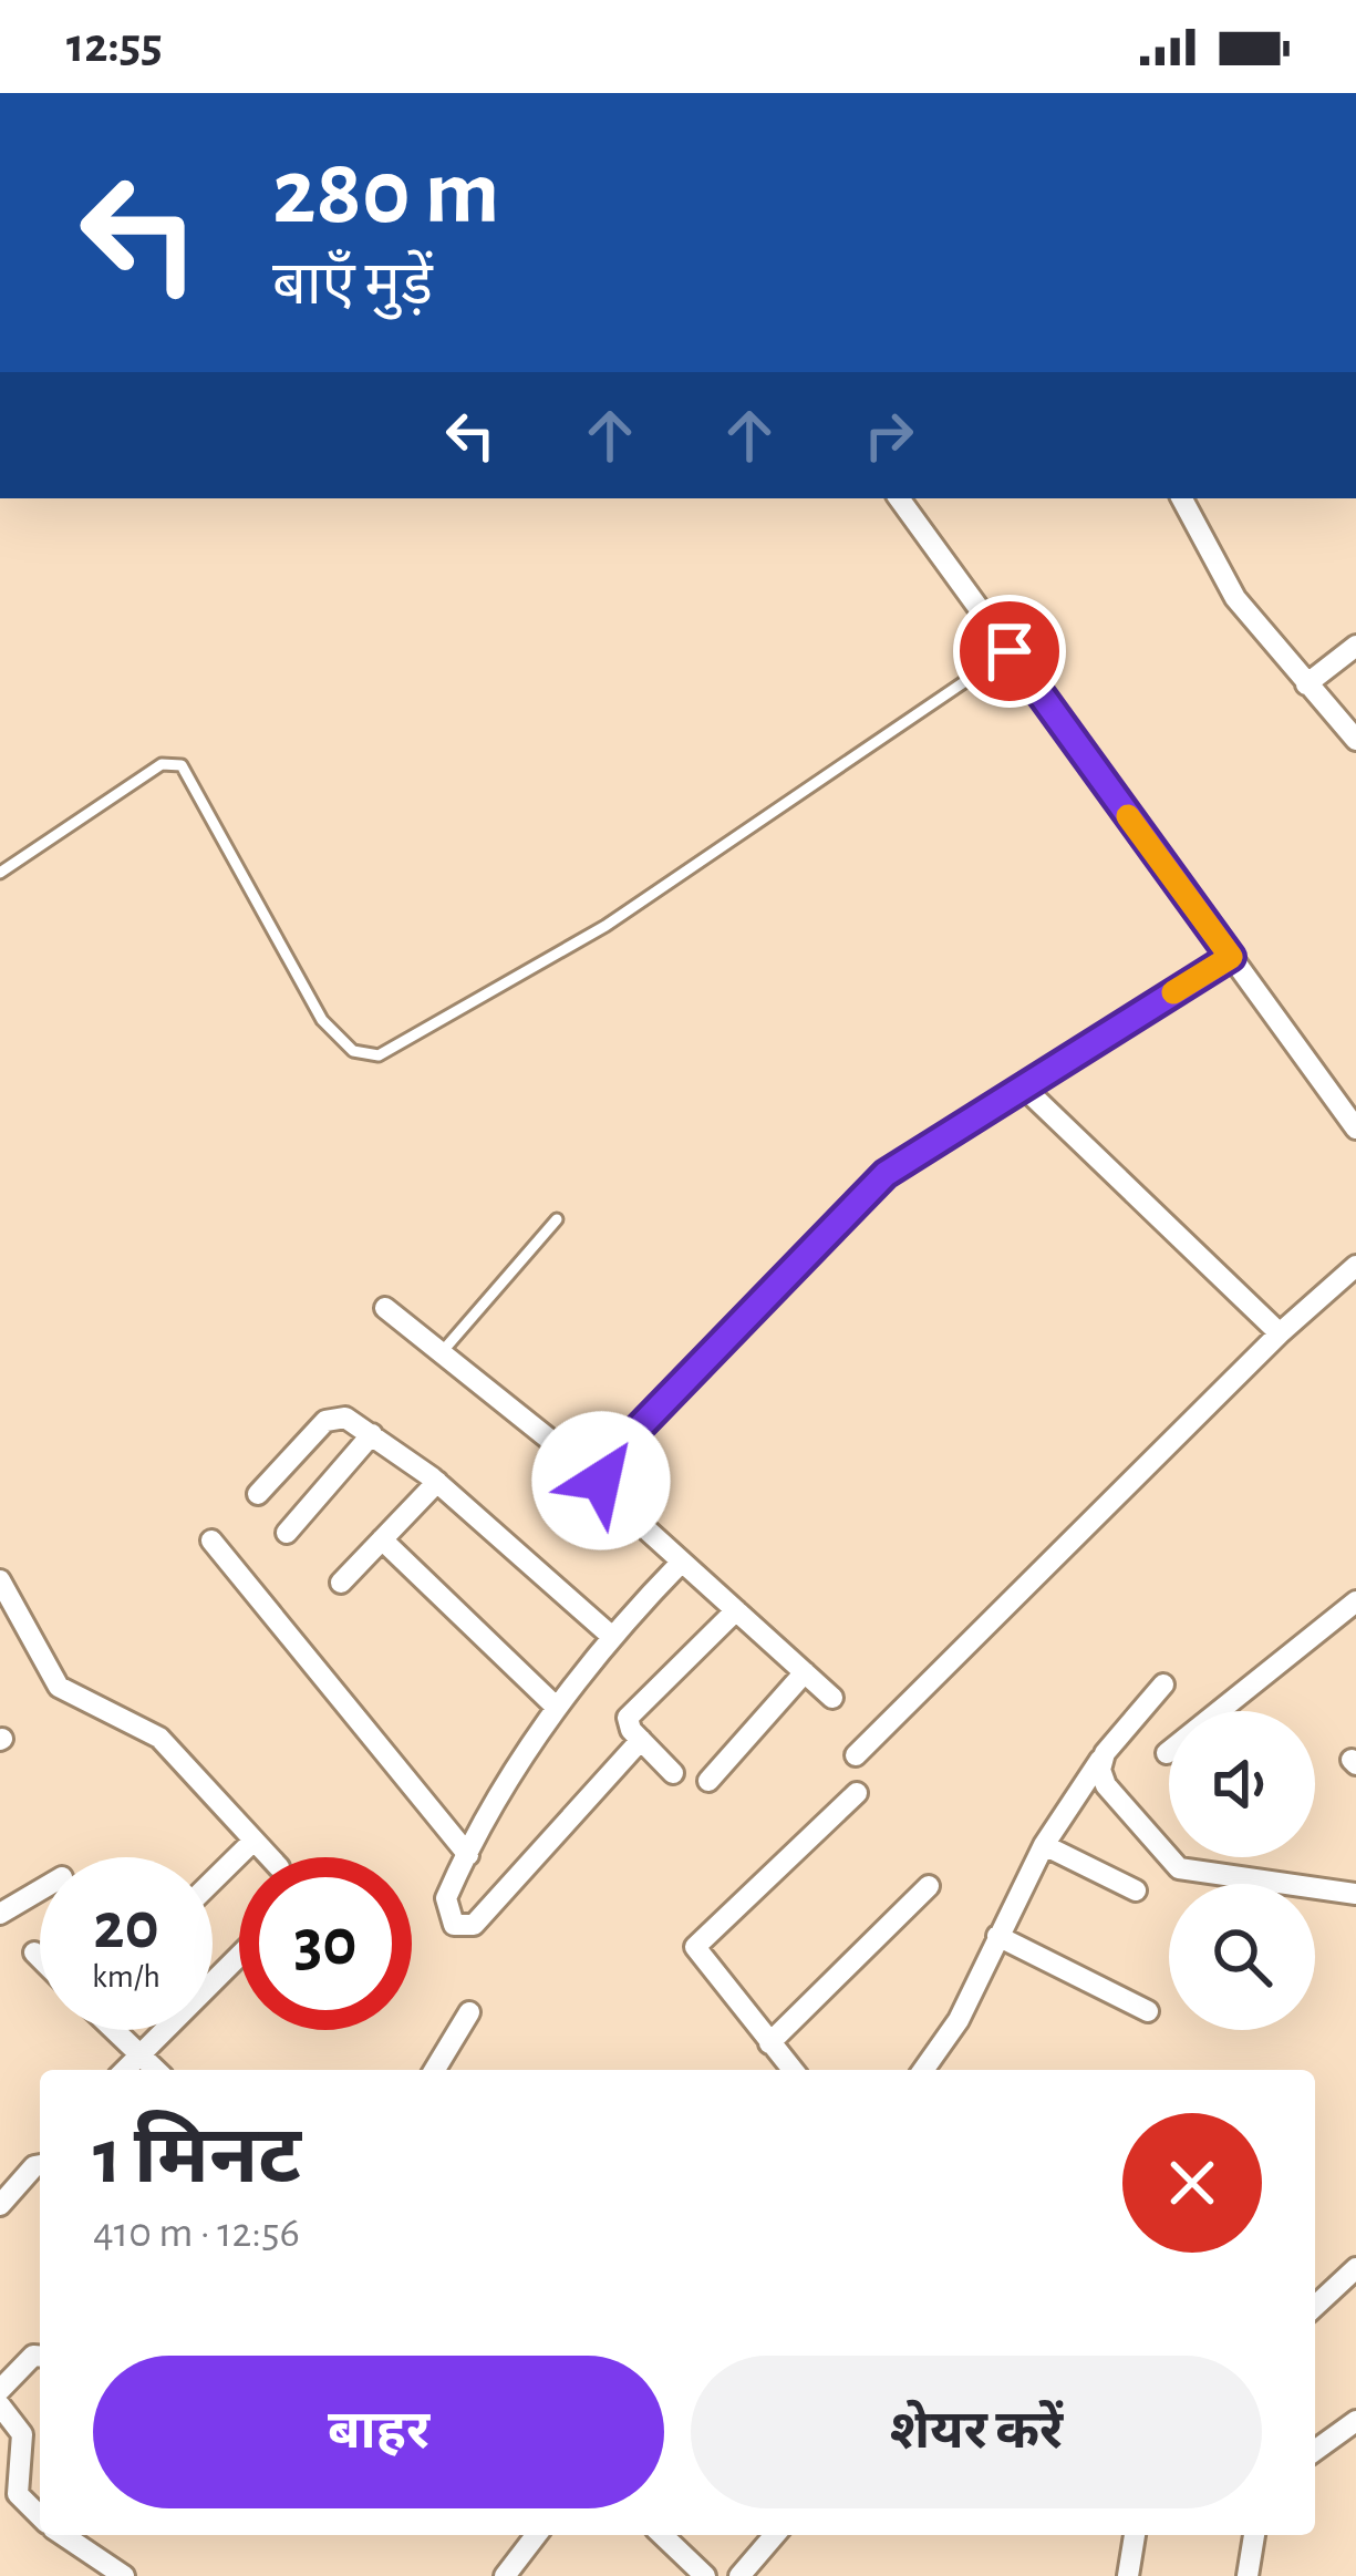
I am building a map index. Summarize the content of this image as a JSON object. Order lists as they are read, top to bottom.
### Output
{
  "page": {
    "status": "12:55",
    "turn": ["280 m", "बाएँ मुड़ें"],
    "speed": "20 km/h",
    "limit": "30",
    "heading": ["1 मिनट", "410 m · 12:56"],
    "buttons": ["बाहर", "शेयर करें"]
  }
}
